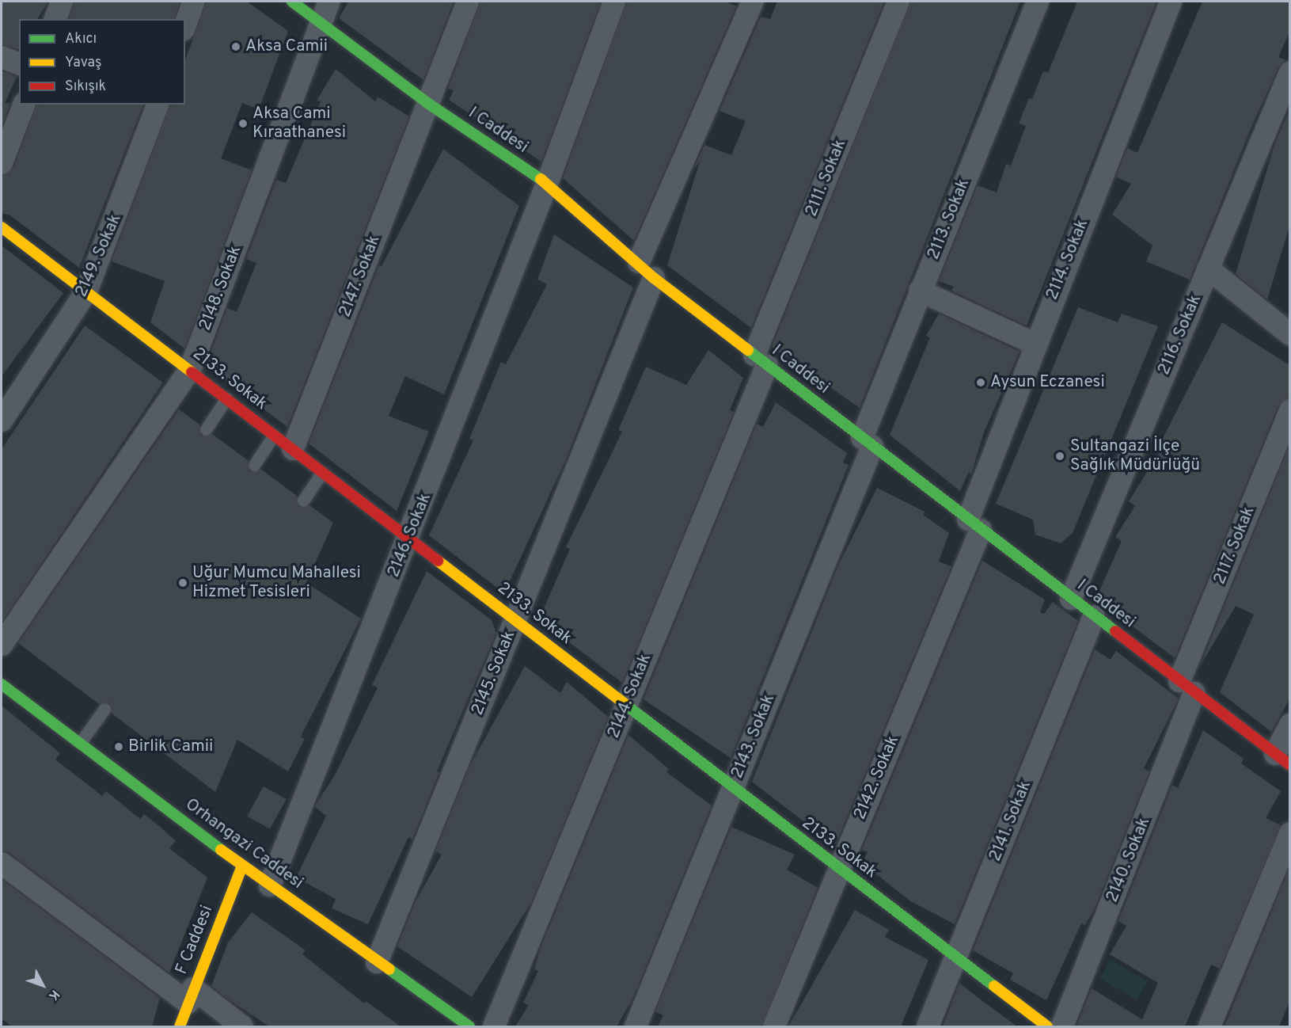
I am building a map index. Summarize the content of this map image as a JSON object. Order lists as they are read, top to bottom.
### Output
{
  "streets": {
    "street": [
      "I Caddesi",
      "2111. Sokak",
      "2113. Sokak",
      "2149. Sokak",
      "2114. Sokak",
      "2147. Sokak",
      "2148. Sokak",
      "2116. Sokak",
      "2133. Sokak",
      "2146. Sokak",
      "2117. Sokak",
      "2145. Sokak",
      "2144. Sokak",
      "2143. Sokak",
      "2142. Sokak",
      "2141. Sokak",
      "Orhangazi Caddesi",
      "2140. Sokak",
      "F Caddesi"
    ]
  },
  "crossings": [
    ["I Caddesi", "2111. Sokak"],
    ["I Caddesi", "2113. Sokak"],
    ["I Caddesi", "2114. Sokak"],
    ["I Caddesi", "2147. Sokak"],
    ["I Caddesi", "2148. Sokak"],
    ["I Caddesi", "2116. Sokak"],
    ["I Caddesi", "2146. Sokak"],
    ["I Caddesi", "2117. Sokak"],
    ["I Caddesi", "2145. Sokak"],
    ["I Caddesi", "2144. Sokak"],
    ["I Caddesi", "2143. Sokak"],
    ["I Caddesi", "2142. Sokak"],
    ["I Caddesi", "2141. Sokak"],
    ["I Caddesi", "2140. Sokak"],
    ["2111. Sokak", "2144. Sokak"],
    ["2113. Sokak", "2143. Sokak"],
    ["2149. Sokak", "2133. Sokak"],
    ["2114. Sokak", "2142. Sokak"],
    ["2147. Sokak", "2133. Sokak"],
    ["2148. Sokak", "2133. Sokak"],
    ["2133. Sokak", "2146. Sokak"],
    ["2133. Sokak", "2145. Sokak"],
    ["2133. Sokak", "2144. Sokak"],
    ["2133. Sokak", "2143. Sokak"],
    ["2133. Sokak", "2142. Sokak"],
    ["2133. Sokak", "2141. Sokak"],
    ["2146. Sokak", "Orhangazi Caddesi"],
    ["2117. Sokak", "2140. Sokak"],
    ["2145. Sokak", "Orhangazi Caddesi"],
    ["Orhangazi Caddesi", "F Caddesi"]
  ],
  "places": [
    "Aksa Camii",
    "Aksa Cami Kıraathanesi",
    "Aysun Eczanesi",
    "Sultangazi İlçe Sağlık Müdürlüğü",
    "Uğur Mumcu Mahallesi Hizmet Tesisleri",
    "Birlik Camii"
  ],
  "legend": ["Akıcı", "Yavaş", "Sıkışık"],
  "north": "bottom right"
}
